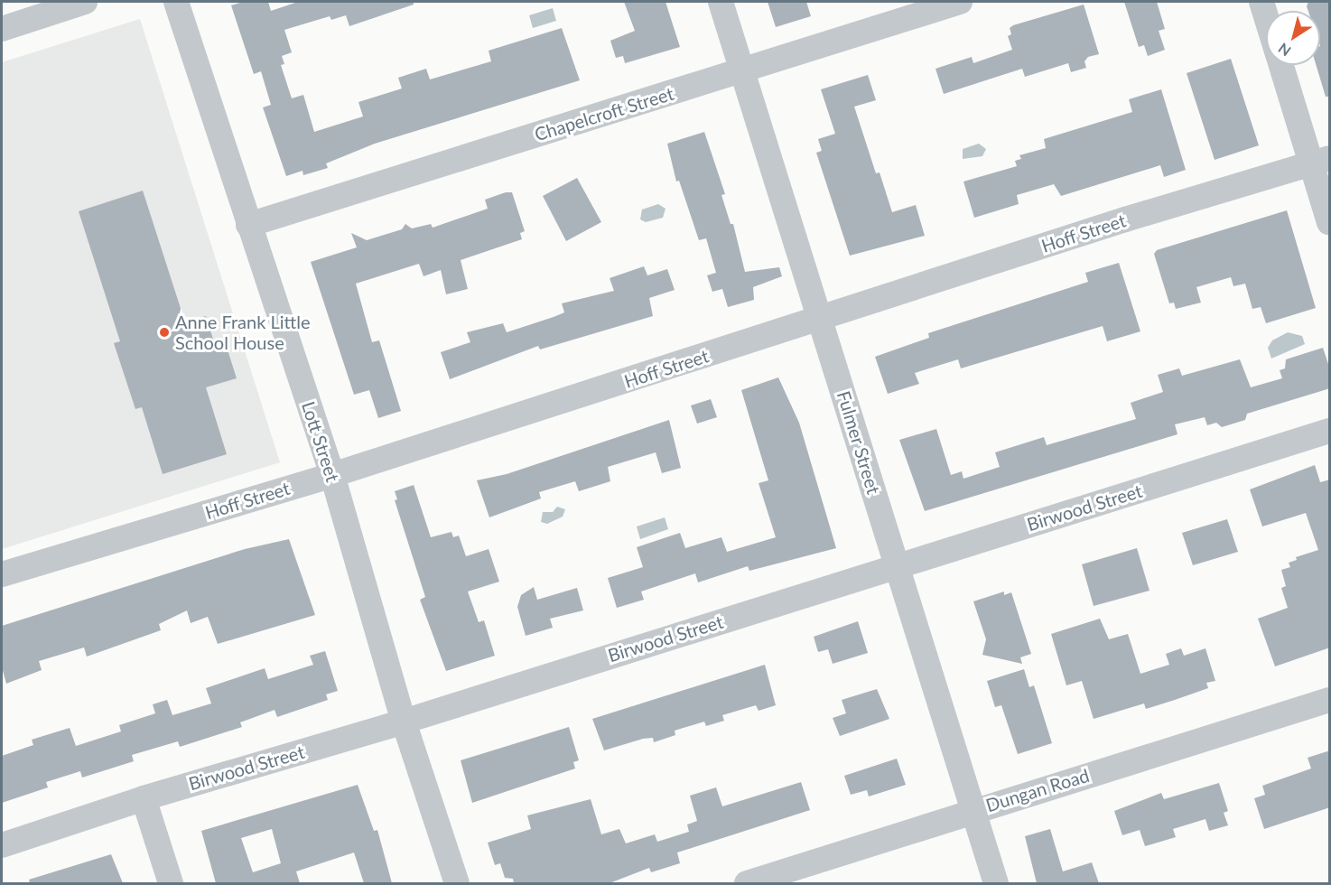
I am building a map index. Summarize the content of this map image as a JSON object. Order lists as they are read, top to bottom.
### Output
{
  "streets": {
    "street": [
      "Chapelcroft Street",
      "Hoff Street",
      "Lott Street",
      "Fulmer Street",
      "Birwood Street",
      "Dungan Road"
    ]
  },
  "crossings": [
    ["Chapelcroft Street", "Lott Street"],
    ["Chapelcroft Street", "Fulmer Street"],
    ["Hoff Street", "Lott Street"],
    ["Hoff Street", "Fulmer Street"],
    ["Lott Street", "Birwood Street"],
    ["Fulmer Street", "Birwood Street"],
    ["Fulmer Street", "Dungan Road"]
  ],
  "places": ["Anne Frank Little School House"],
  "north": "bottom left"
}
